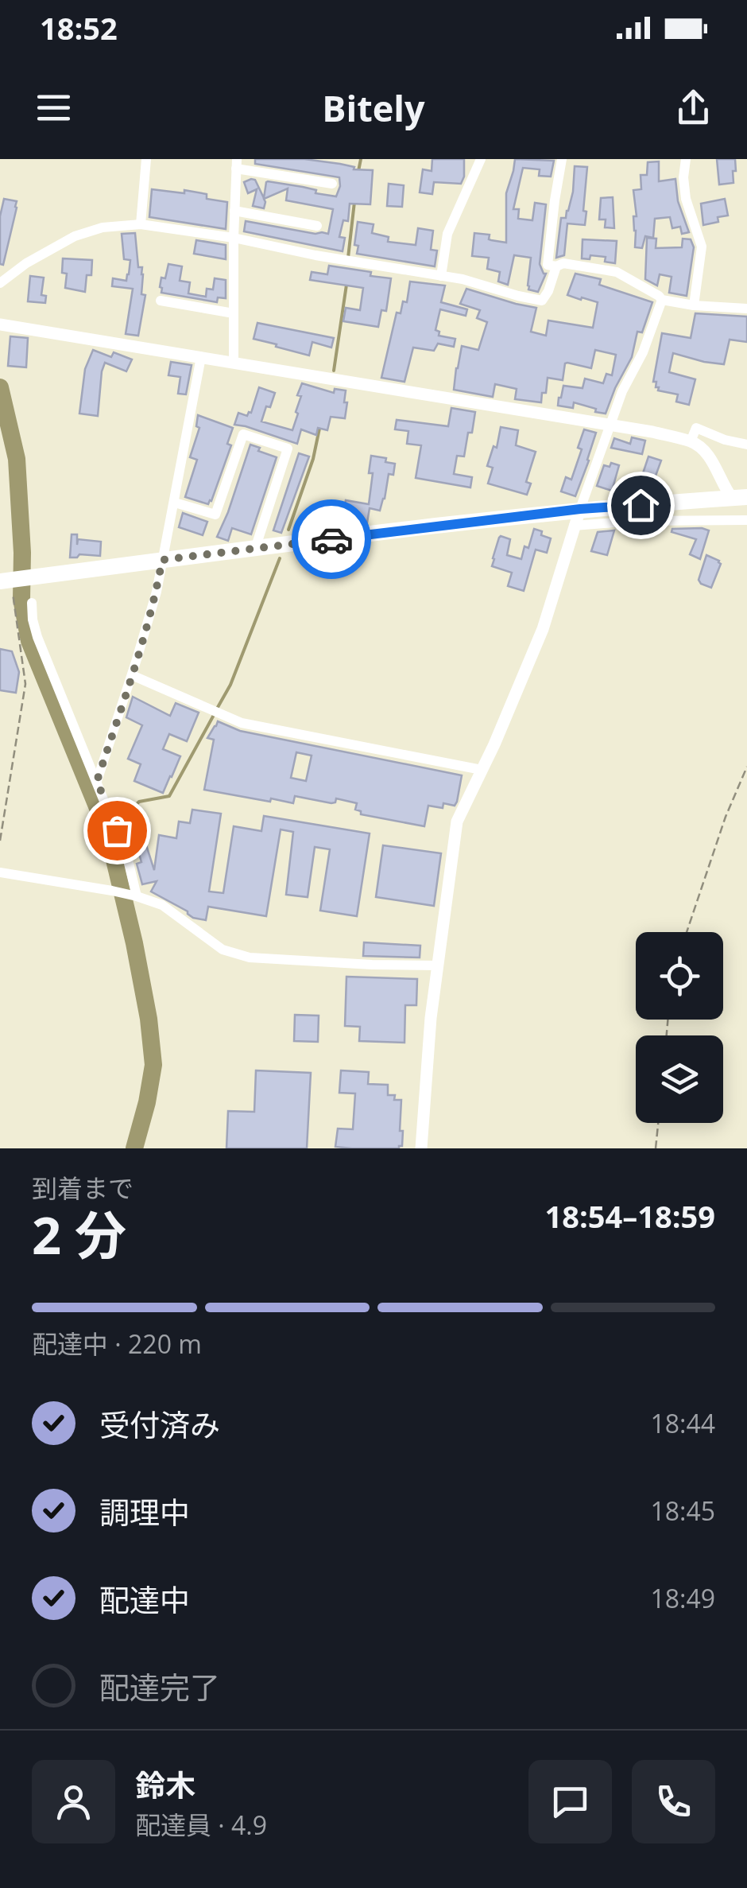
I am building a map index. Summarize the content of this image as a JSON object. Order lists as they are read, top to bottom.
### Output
{
  "page": {
    "status": "18:52",
    "header": "Bitely",
    "heading": ["2 分", "到着まで", "18:54–18:59"],
    "panel": ["鈴木", "配達員 · 4.9"],
    "bar": "配達中 · 220 m",
    "list": [
      ["受付済み", "18:44"],
      ["調理中", "18:45"],
      ["配達中", "18:49"],
      "配達完了"
    ]
  }
}
